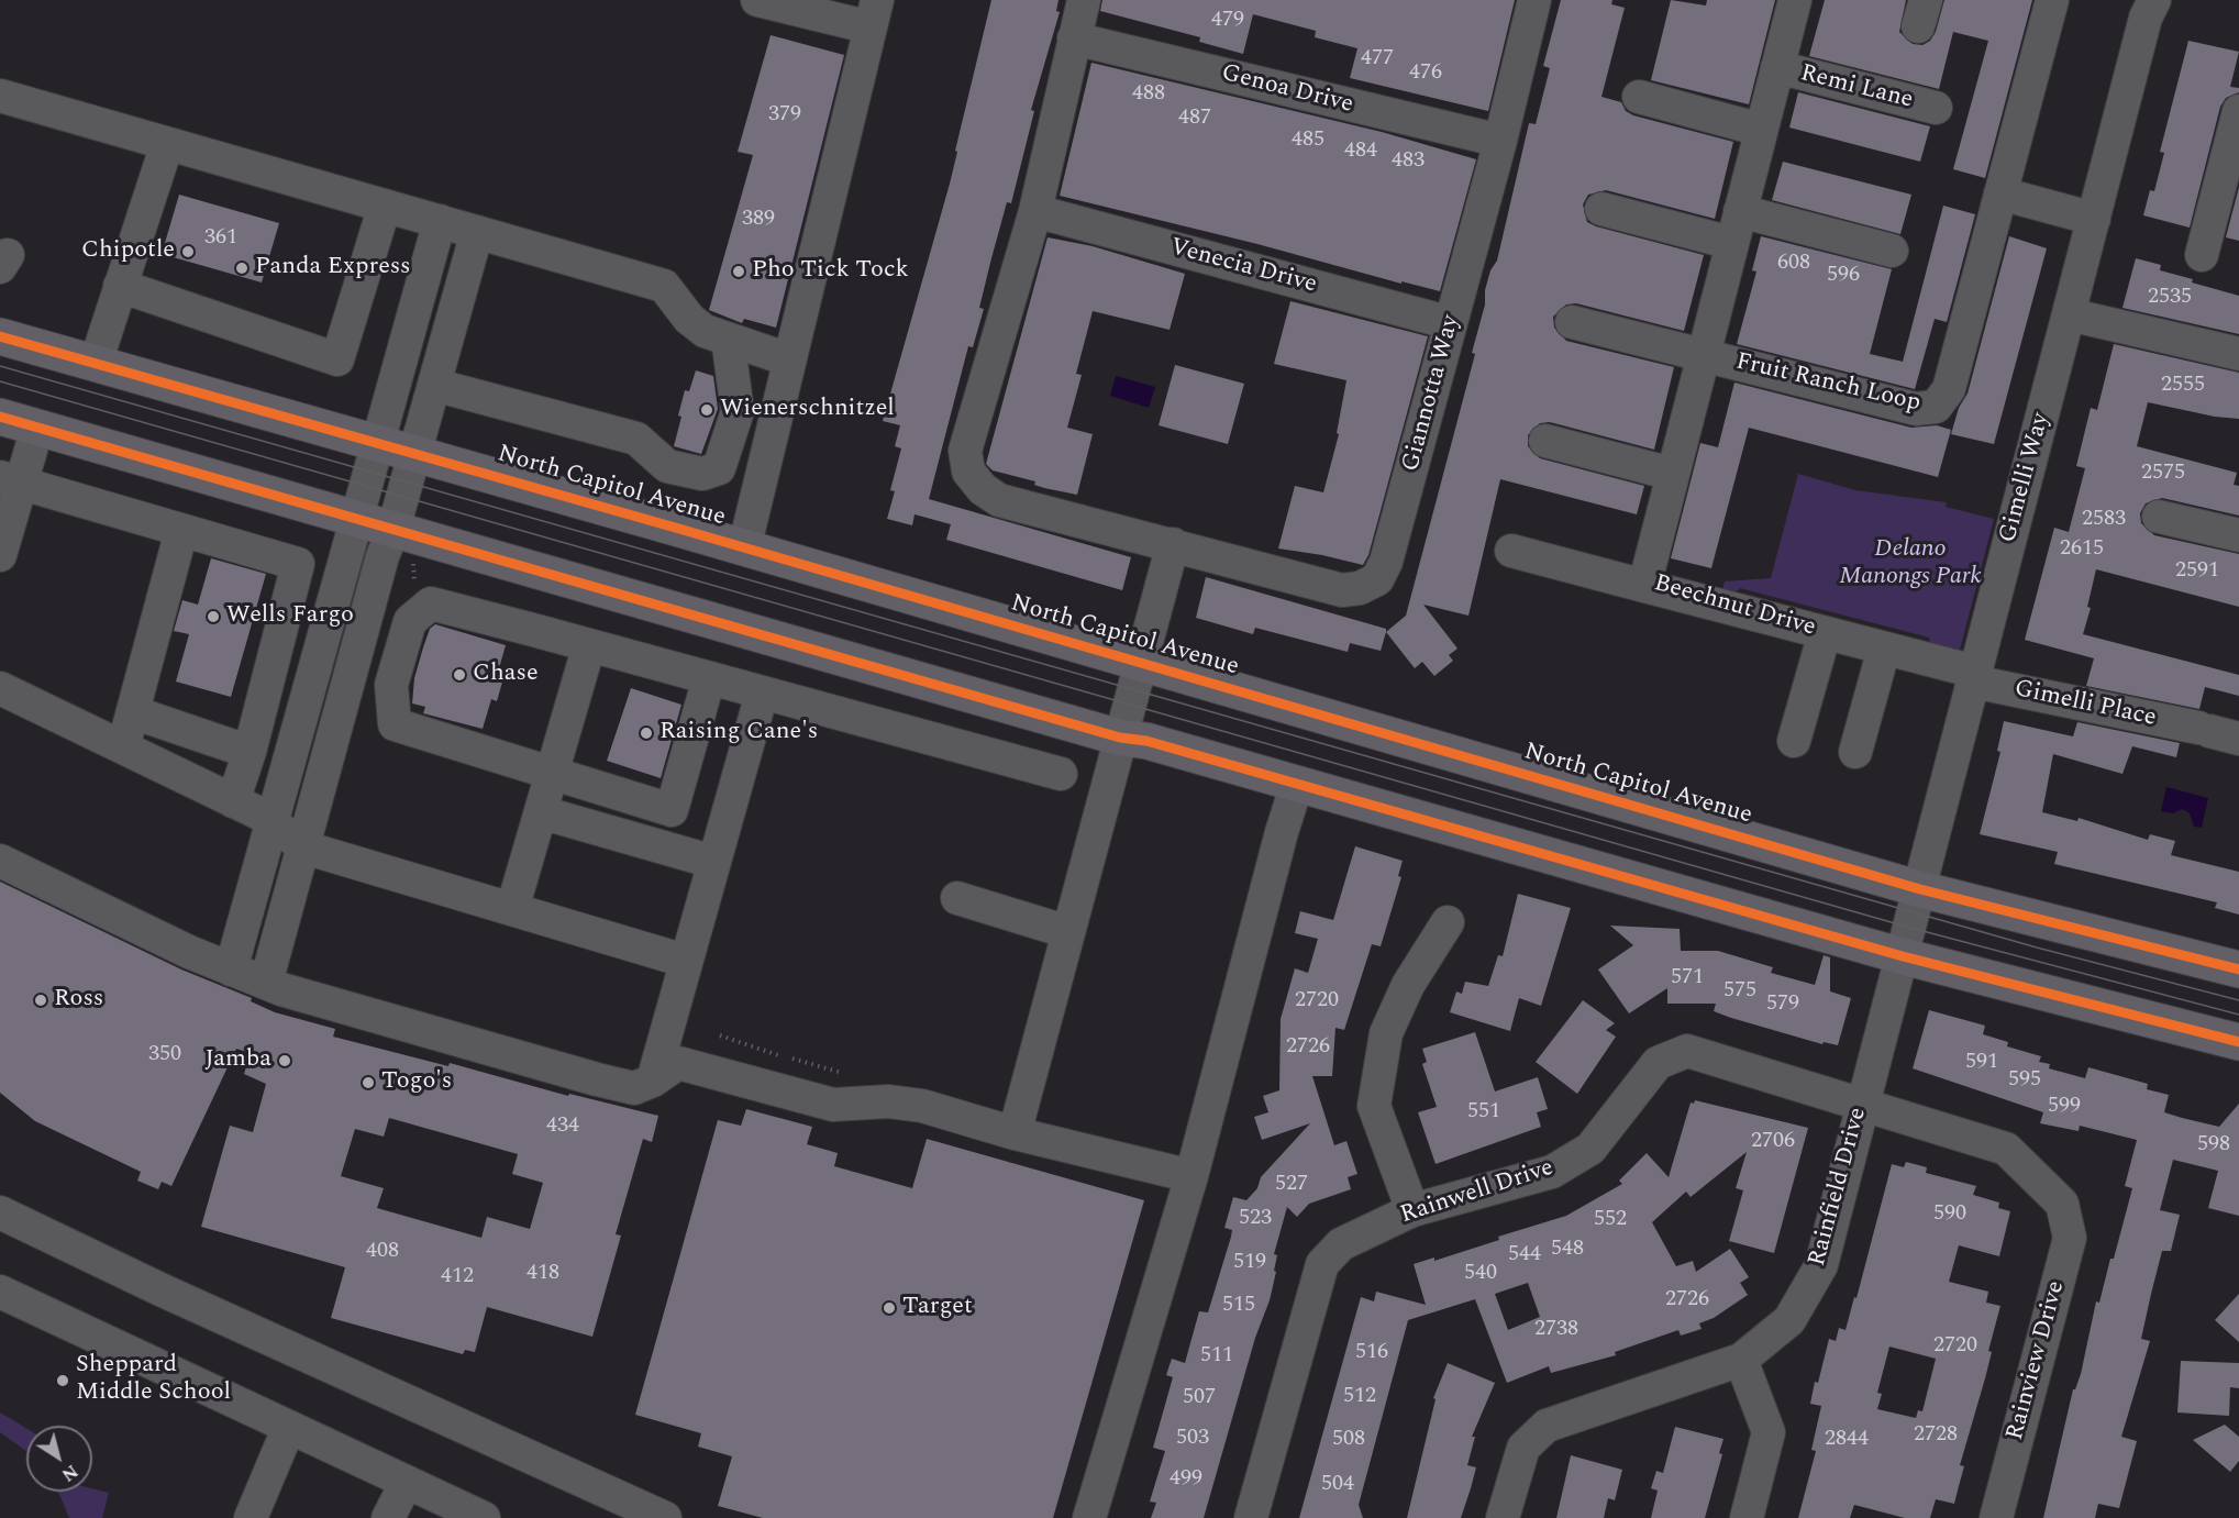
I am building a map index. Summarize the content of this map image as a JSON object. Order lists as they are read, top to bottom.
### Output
{
  "streets": {
    "main road": ["North Capitol Avenue"],
    "street": [
      "Remi Lane",
      "Genoa Drive",
      "Venecia Drive",
      "Fruit Ranch Loop",
      "Giannotta Way",
      "Gimelli Way",
      "Beechnut Drive",
      "Gimelli Place",
      "Rainfield Drive",
      "Rainwell Drive",
      "Rainview Drive"
    ]
  },
  "crossings": [
    ["Remi Lane", "Fruit Ranch Loop"],
    ["Genoa Drive", "Giannotta Way"],
    ["Venecia Drive", "Giannotta Way"],
    ["Fruit Ranch Loop", "Beechnut Drive"],
    ["Gimelli Way", "North Capitol Avenue"],
    ["Gimelli Way", "Beechnut Drive"],
    ["Gimelli Way", "Gimelli Place"],
    ["Gimelli Way", "Rainfield Drive"],
    ["Beechnut Drive", "Gimelli Place"],
    ["Rainfield Drive", "Rainwell Drive"],
    ["Rainwell Drive", "Rainview Drive"]
  ],
  "parks": ["Delano Manongs Park"],
  "places": [
    "Chipotle",
    "Panda Express",
    "Pho Tick Tock",
    "Wienerschnitzel",
    "Wells Fargo",
    "Chase",
    "Raising Cane's",
    "Ross",
    "Jamba",
    "Togo's",
    "Target",
    "Sheppard Middle School"
  ],
  "house_numbers": [
    "479",
    "477",
    "476",
    "488",
    "379",
    "487",
    "485",
    "484",
    "483",
    "389",
    "361",
    "608",
    "596",
    "2535",
    "2555",
    "2575",
    "2583",
    "2615",
    "2591",
    "571",
    "575",
    "2720",
    "579",
    "2726",
    "350",
    "591",
    "595",
    "599",
    "551",
    "434",
    "2706",
    "598",
    "527",
    "590",
    "523",
    "552",
    "548",
    "408",
    "544",
    "519",
    "418",
    "540",
    "412",
    "2726",
    "515",
    "2738",
    "2720",
    "516",
    "511",
    "512",
    "507",
    "2728",
    "503",
    "508",
    "2844",
    "499",
    "504"
  ],
  "north": "bottom right"
}
